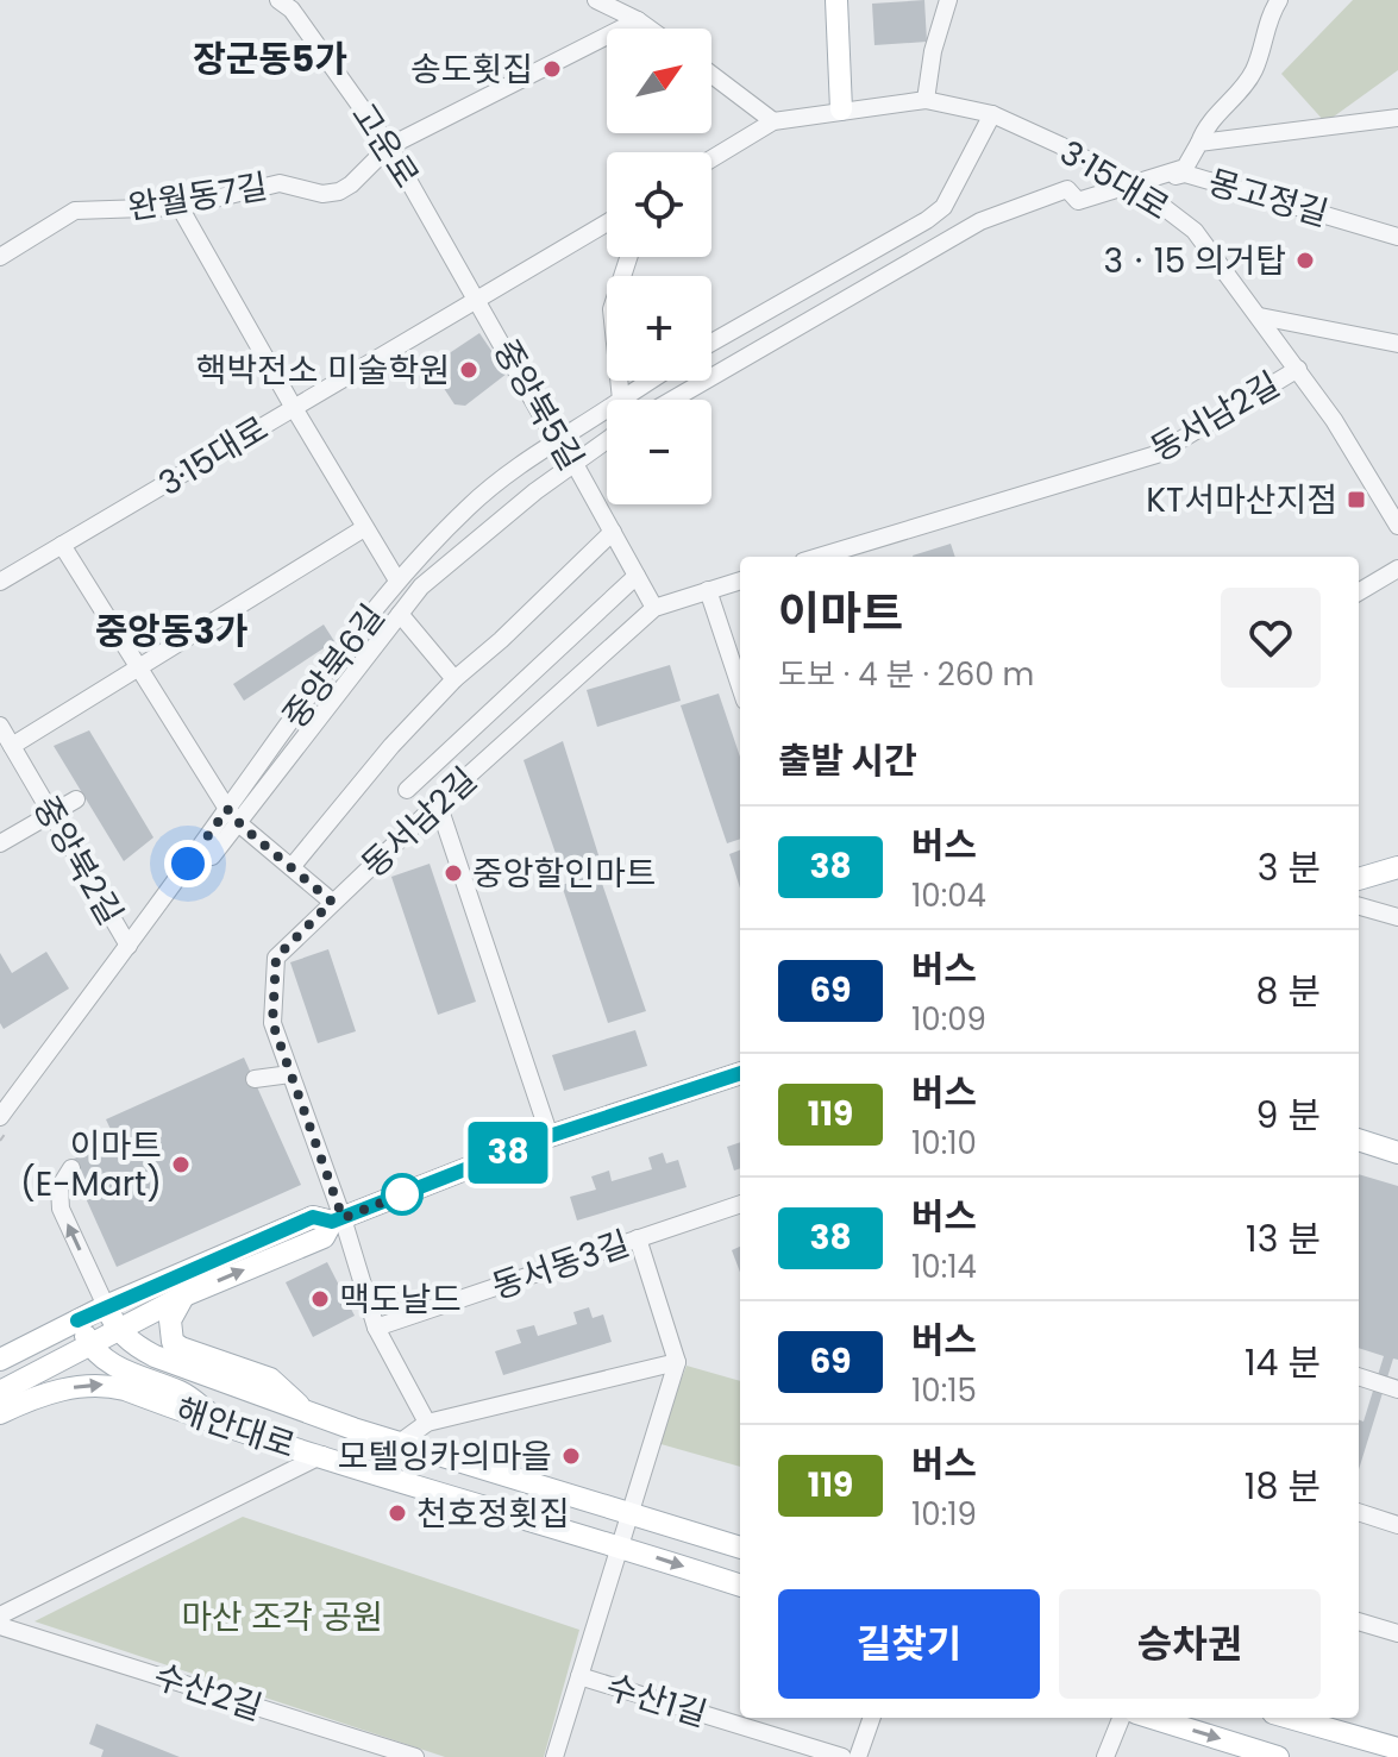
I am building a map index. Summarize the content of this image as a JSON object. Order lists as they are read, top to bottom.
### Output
{
  "streets": {
    "main road": ["해안대로"],
    "street": [
      "고운로",
      "3·15대로",
      "완월동7길",
      "몽고정길",
      "중앙북5길",
      "동서남2길",
      "중앙북6길",
      "중앙북2길",
      "동서동3길",
      "수산2길",
      "수산1길"
    ]
  },
  "crossings": [
    ["고운로", "3·15대로"],
    ["고운로", "완월동7길"],
    ["고운로", "중앙북5길"],
    ["3·15대로", "몽고정길"],
    ["3·15대로", "중앙북5길"],
    ["3·15대로", "동서남2길"],
    ["중앙북5길", "동서남2길"],
    ["중앙북5길", "중앙북6길"],
    ["중앙북6길", "중앙북2길"],
    ["해안대로", "수산1길"]
  ],
  "districts": ["장군동5가", "중앙동3가"],
  "parks": ["마산 조각 공원"],
  "places": {
    "other": [
      "송도횟집",
      "3ㆍ15 의거탑",
      "핵박전소 미술학원",
      "중앙할인마트",
      "이마트 (E-Mart)",
      "맥도날드",
      "모텔잉카의마을",
      "천호정횟집"
    ],
    "transit": ["KT서마산지점"]
  },
  "lines": ["bus line 38"],
  "north": "top right",
  "page": {
    "on_map": "38",
    "map_buttons": ["+", "−"],
    "heading": [
      ["이마트", "도보 · 4 분 · 260 m"],
      "출발 시간"
    ],
    "list": [
      {
        "mark": "38",
        "name": "버스",
        "note": "10:04",
        "value": "3 분"
      },
      {
        "mark": "69",
        "name": "버스",
        "note": "10:09",
        "value": "8 분"
      },
      {
        "mark": "119",
        "name": "버스",
        "note": "10:10",
        "value": "9 분"
      },
      {
        "mark": "38",
        "name": "버스",
        "note": "10:14",
        "value": "13 분"
      },
      {
        "mark": "69",
        "name": "버스",
        "note": "10:15",
        "value": "14 분"
      },
      {
        "mark": "119",
        "name": "버스",
        "note": "10:19",
        "value": "18 분"
      }
    ],
    "buttons": ["길찾기", "승차권"]
  }
}
